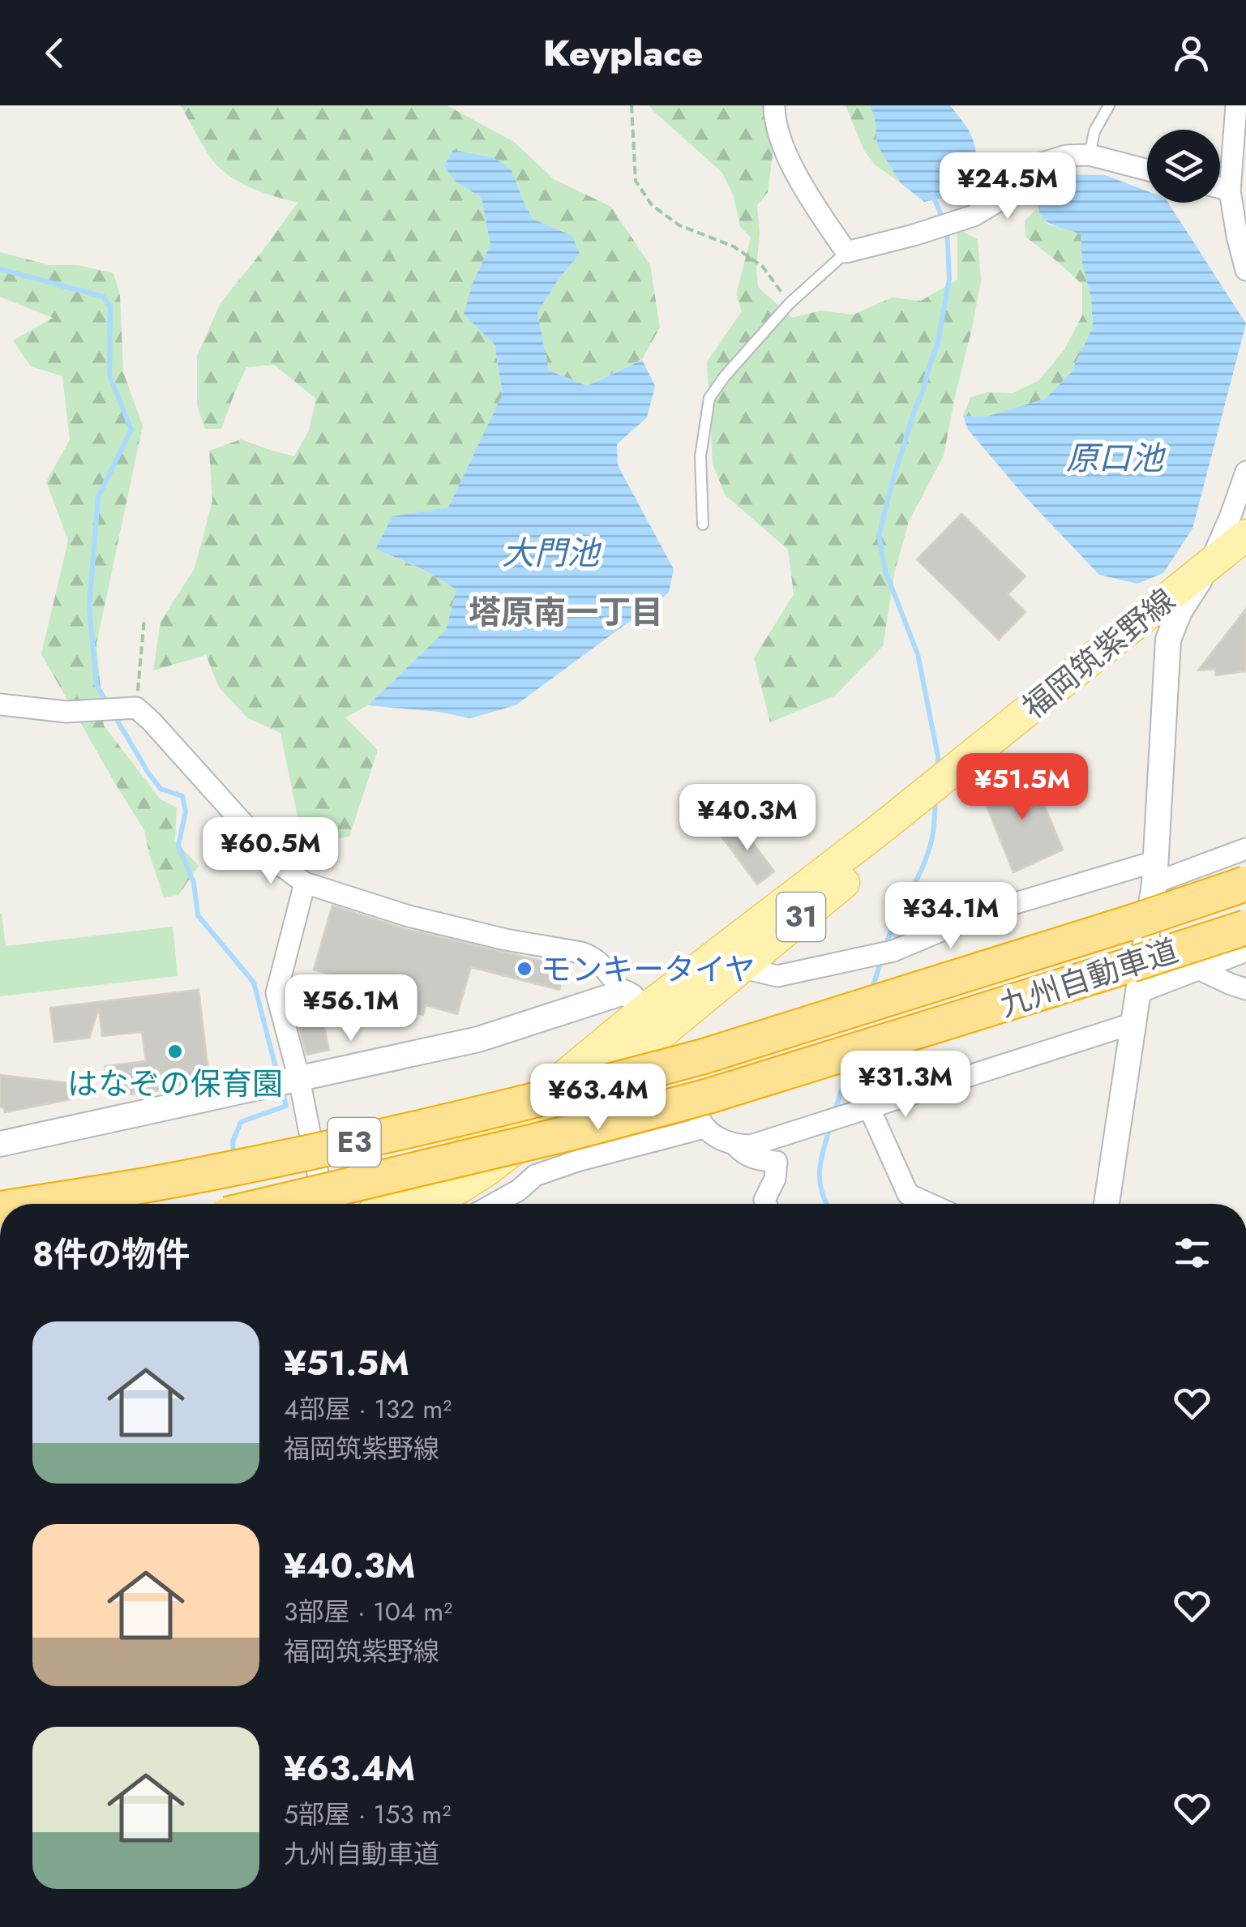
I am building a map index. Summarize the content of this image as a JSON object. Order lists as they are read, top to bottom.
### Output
{
  "streets": {
    "highway": ["九州自動車道", "E3"],
    "main road": ["福岡筑紫野線", "31"]
  },
  "districts": ["塔原南一丁目"],
  "water": ["原口池", "大門池"],
  "places": ["モンキータイヤ", "はなぞの保育園"],
  "page": {
    "header": "Keyplace",
    "price": [
      "¥24.5M",
      "¥51.5M",
      "¥40.3M",
      "¥60.5M",
      "¥34.1M",
      "¥56.1M",
      "¥31.3M",
      "¥63.4M"
    ],
    "heading": "8件の物件",
    "list": [
      {
        "name": "¥51.5M",
        "note": "4部屋 · 132 m² · 福岡筑紫野線"
      },
      {
        "name": "¥40.3M",
        "note": "3部屋 · 104 m² · 福岡筑紫野線"
      },
      {
        "name": "¥63.4M",
        "note": "5部屋 · 153 m² · 九州自動車道"
      }
    ]
  }
}
